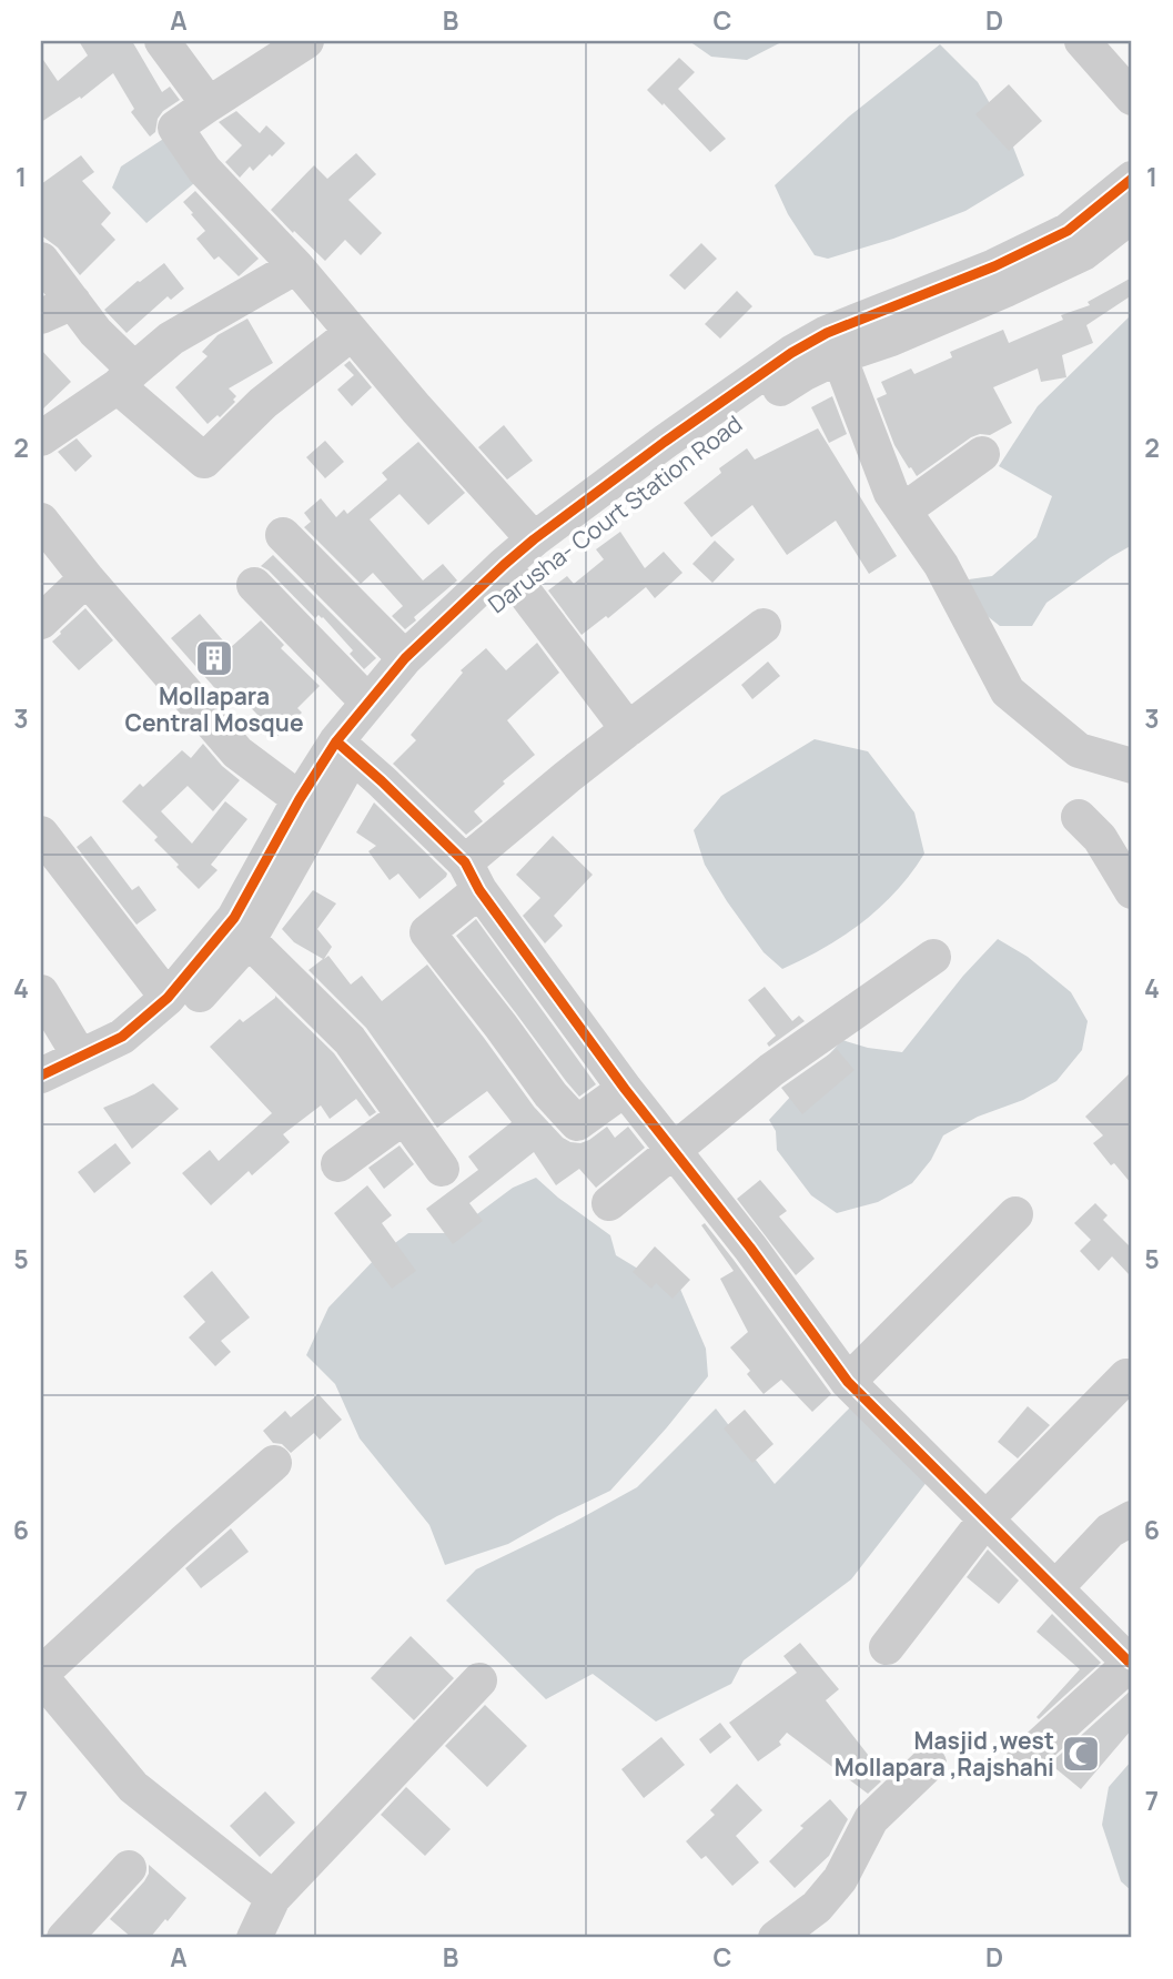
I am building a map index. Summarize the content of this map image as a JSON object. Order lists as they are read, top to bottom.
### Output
{
  "streets": {
    "street": ["Darusha- Court Station Road"]
  },
  "places": {
    "building": ["Mollapara Central Mosque"],
    "mosque": ["Masjid ,west Mollapara ,Rajshahi"]
  },
  "grid": {
    "columns": [
      "A",
      "B",
      "C",
      "D"
    ],
    "rows": [
      "1",
      "2",
      "3",
      "4",
      "5",
      "6",
      "7"
    ]
  }
}
